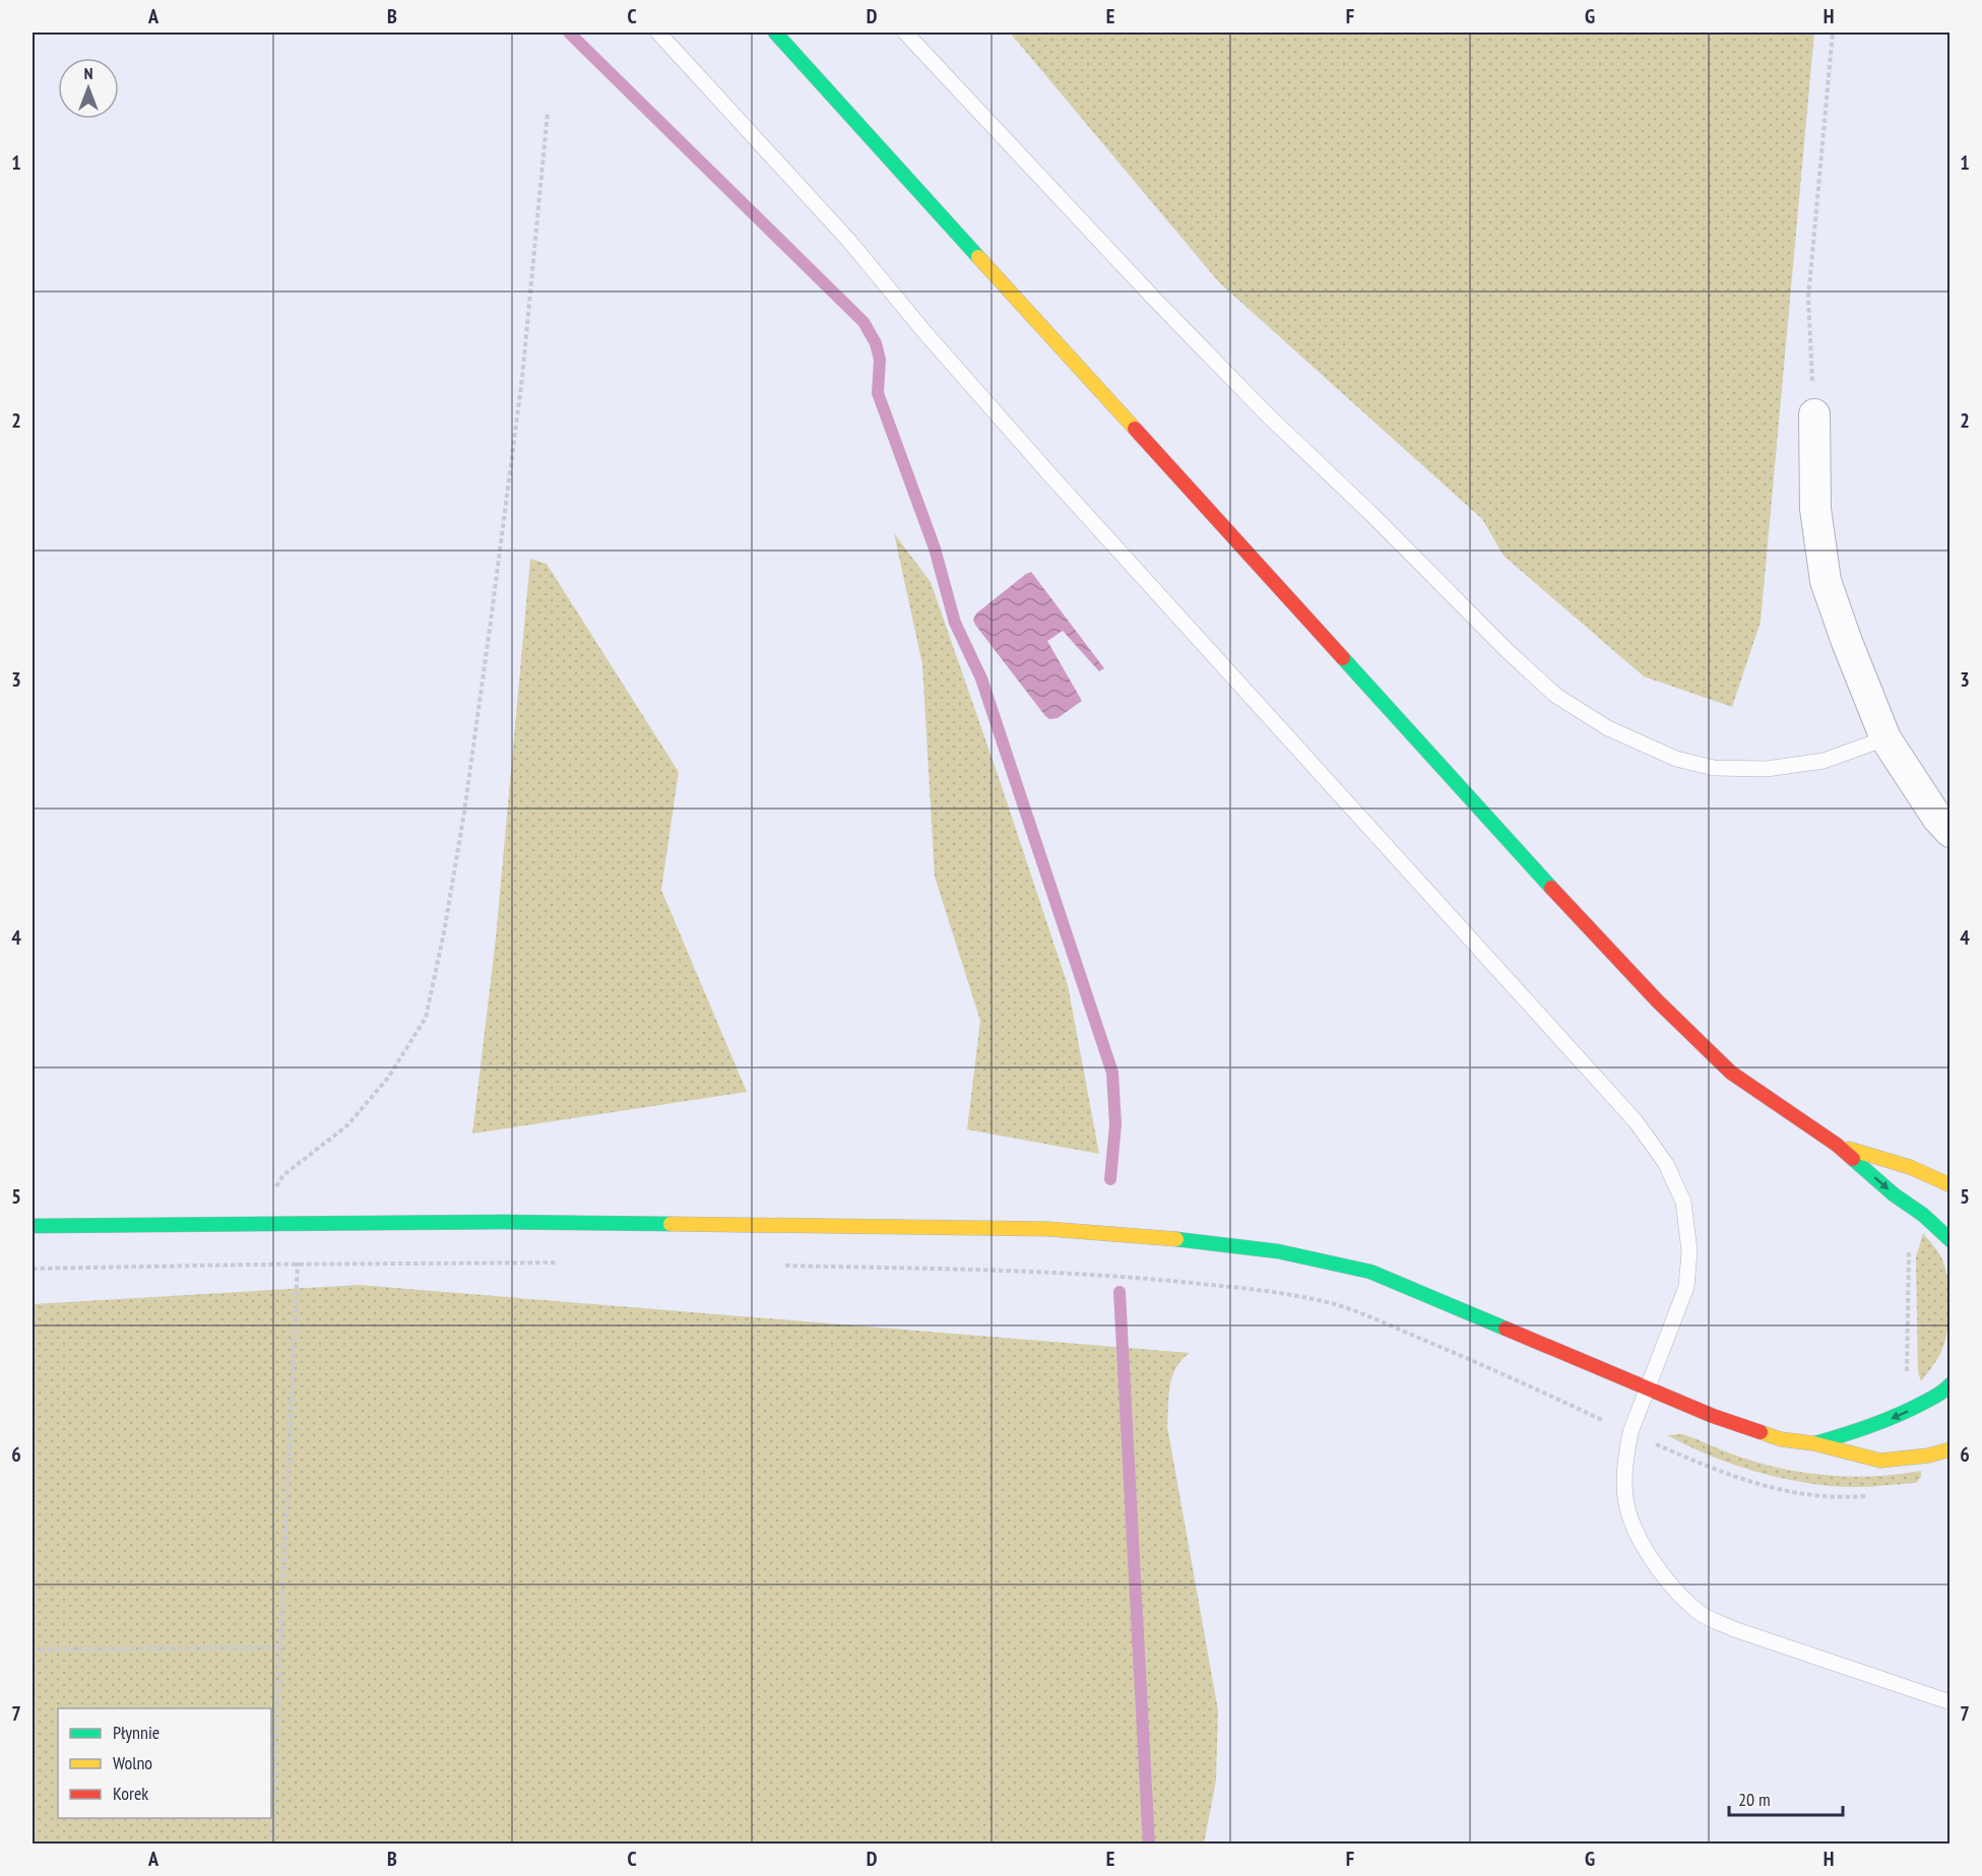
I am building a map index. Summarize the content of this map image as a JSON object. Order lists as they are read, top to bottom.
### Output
{
  "legend": ["Płynnie", "Wolno", "Korek"],
  "scale_bar": "20 m",
  "north": "top",
  "grid": {
    "columns": [
      "A",
      "B",
      "C",
      "D",
      "E",
      "F",
      "G",
      "H"
    ],
    "rows": [
      "1",
      "2",
      "3",
      "4",
      "5",
      "6",
      "7"
    ]
  }
}
